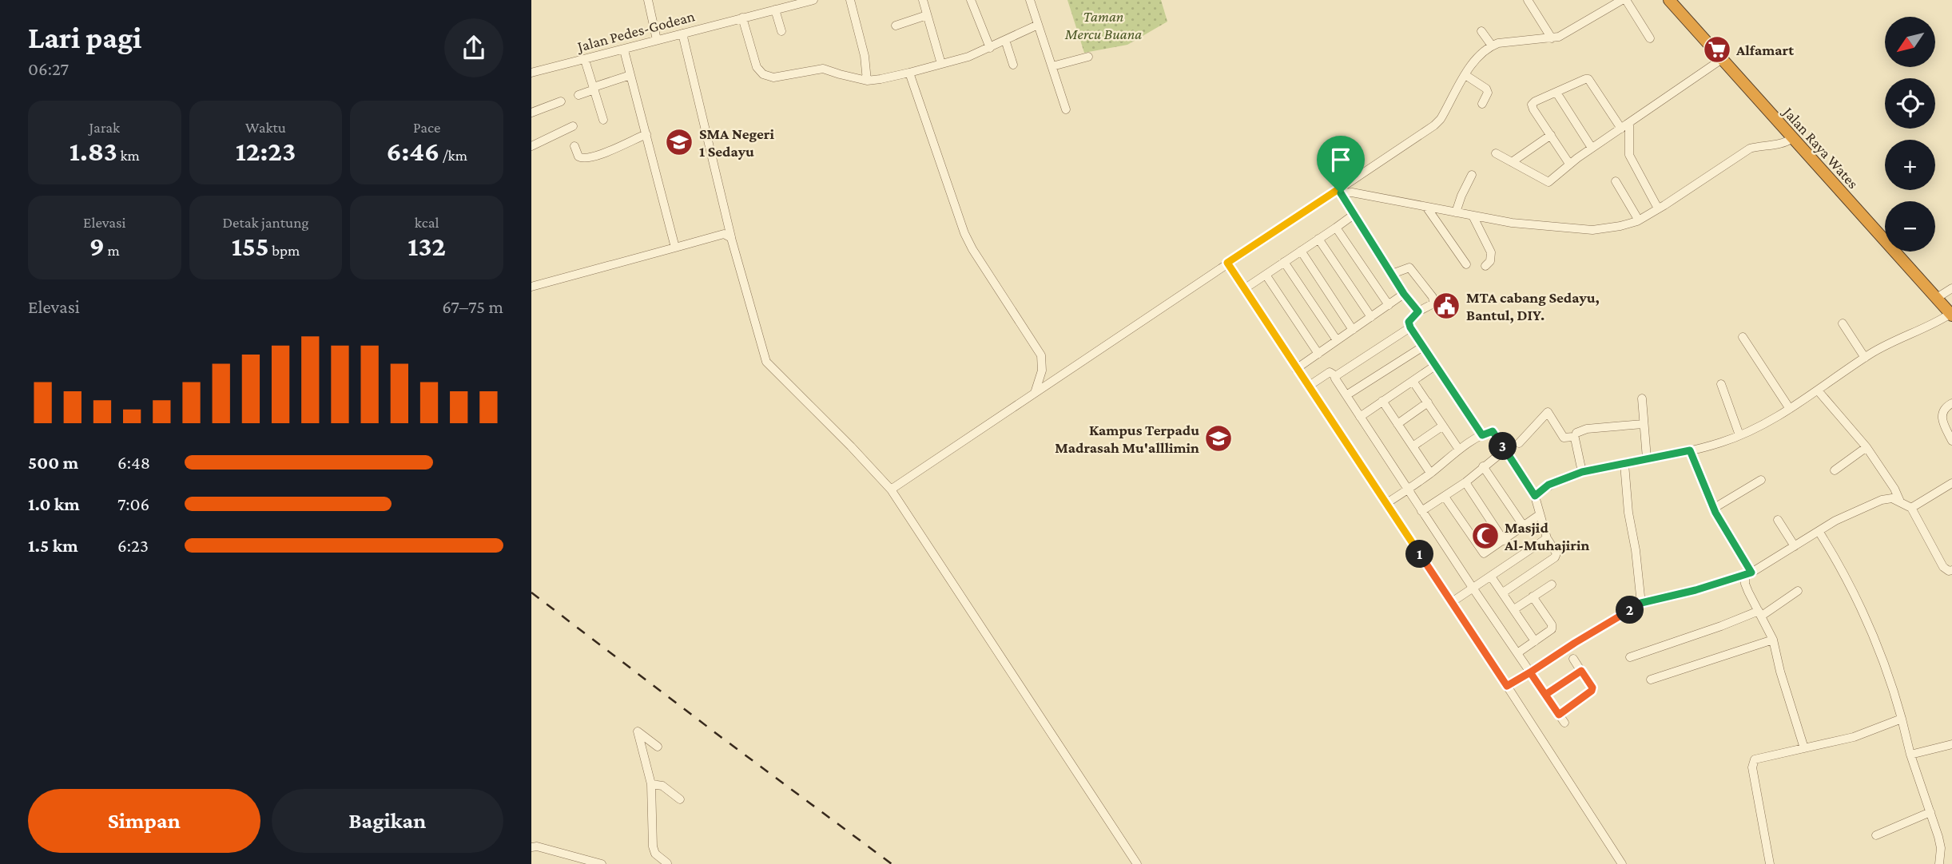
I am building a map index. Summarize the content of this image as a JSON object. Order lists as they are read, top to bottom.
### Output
{
  "streets": {
    "highway": ["Jalan Raya Wates"],
    "street": ["Jalan Pedes-Godean"]
  },
  "parks": ["Taman Mercu Buana"],
  "places": {
    "supermarket": ["Alfamart"],
    "school or university": ["SMA Negeri 1 Sedayu", "Kampus Terpadu Madrasah Mu'alllimin"],
    "public building": ["MTA cabang Sedayu, Bantul, DIY."],
    "mosque": ["Masjid Al-Muhajirin"]
  },
  "north": "bottom left",
  "page": {
    "heading": ["Lari pagi", "06:27"],
    "map_buttons": ["+", "−"],
    "stats": [
      ["Jarak", "1.83 km"],
      ["Waktu", "12:23"],
      ["Pace", "6:46 /km"],
      ["Elevasi", "9 m"],
      ["Detak jantung", "155 bpm"],
      ["kcal", "132"]
    ],
    "chart": ["Elevasi", "67–75 m"],
    "pins": ["3", "1", "2"],
    "list": [
      {
        "name": "500 m",
        "note": "6:48"
      },
      {
        "name": "1.0 km",
        "note": "7:06"
      },
      {
        "name": "1.5 km",
        "note": "6:23"
      }
    ],
    "buttons": ["Simpan", "Bagikan"]
  }
}
